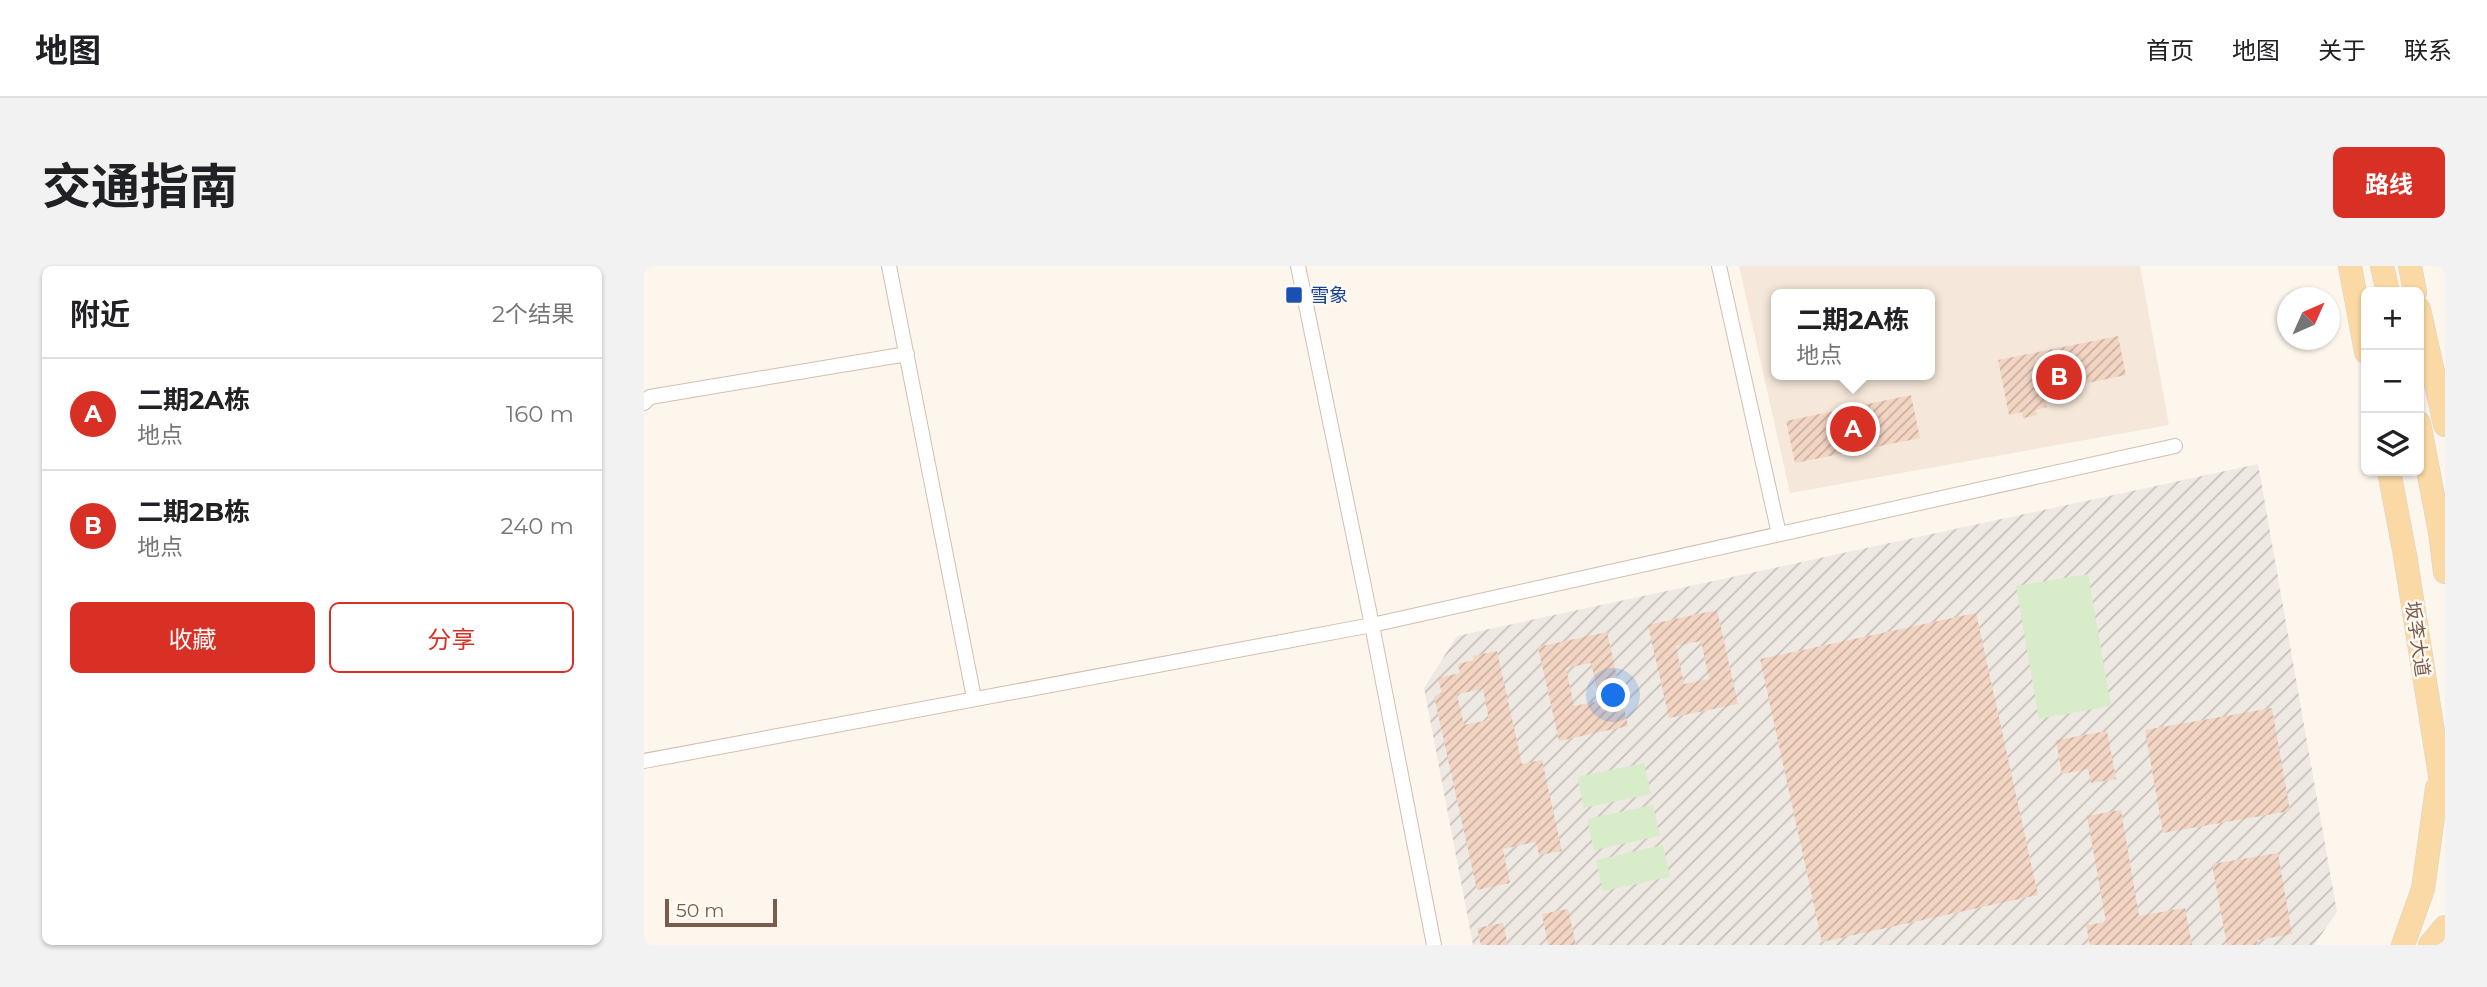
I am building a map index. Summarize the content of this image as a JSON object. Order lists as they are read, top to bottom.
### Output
{
  "streets": {
    "main road": ["坂李大道"]
  },
  "places": {
    "transit": ["雪象"]
  },
  "scale_bar": "50 m",
  "north": "top right",
  "page": {
    "header": "地图",
    "nav": [
      "首页",
      "地图",
      "关于",
      "联系"
    ],
    "title": "交通指南",
    "buttons": [
      "路线",
      ["收藏", "分享"]
    ],
    "heading": ["附近", "2个结果"],
    "map_buttons": ["+", "−"],
    "popup": ["二期2A栋", "地点"],
    "pins": ["B", "A"],
    "list": [
      {
        "mark": "A",
        "name": "二期2A栋",
        "note": "地点",
        "value": "160 m"
      },
      {
        "mark": "B",
        "name": "二期2B栋",
        "note": "地点",
        "value": "240 m"
      }
    ],
    "scale": "50 m"
  }
}
